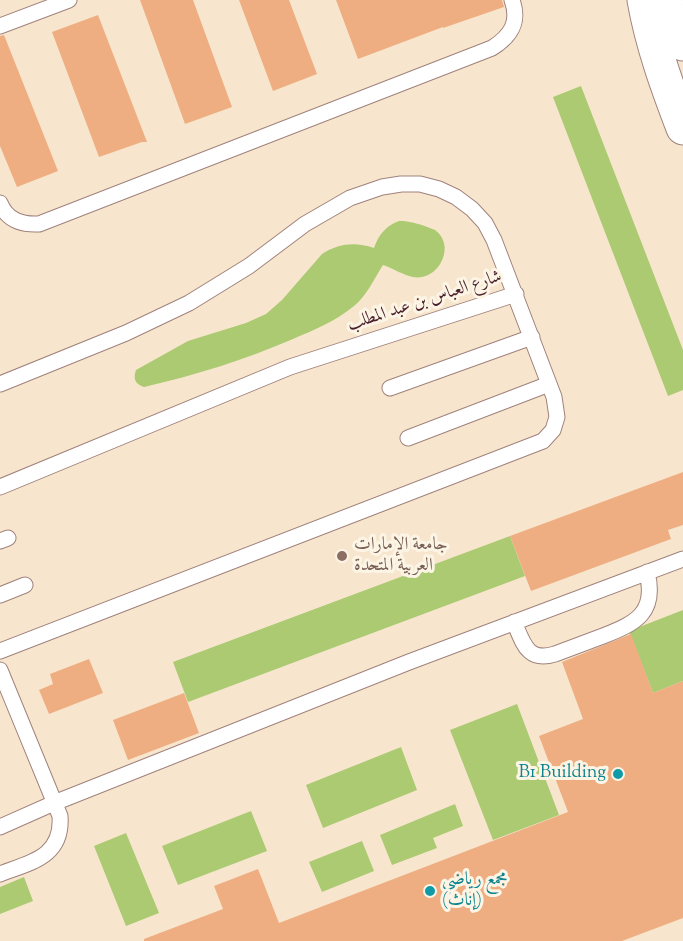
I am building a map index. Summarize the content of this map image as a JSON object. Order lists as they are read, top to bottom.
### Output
{
  "streets": {
    "lane": ["شارع العباس بن عبد المطلب"]
  },
  "places": ["جامعة الإمارات العربية المتحدة", "B1 Building", "مجمع رياضي (إناث)"]
}
